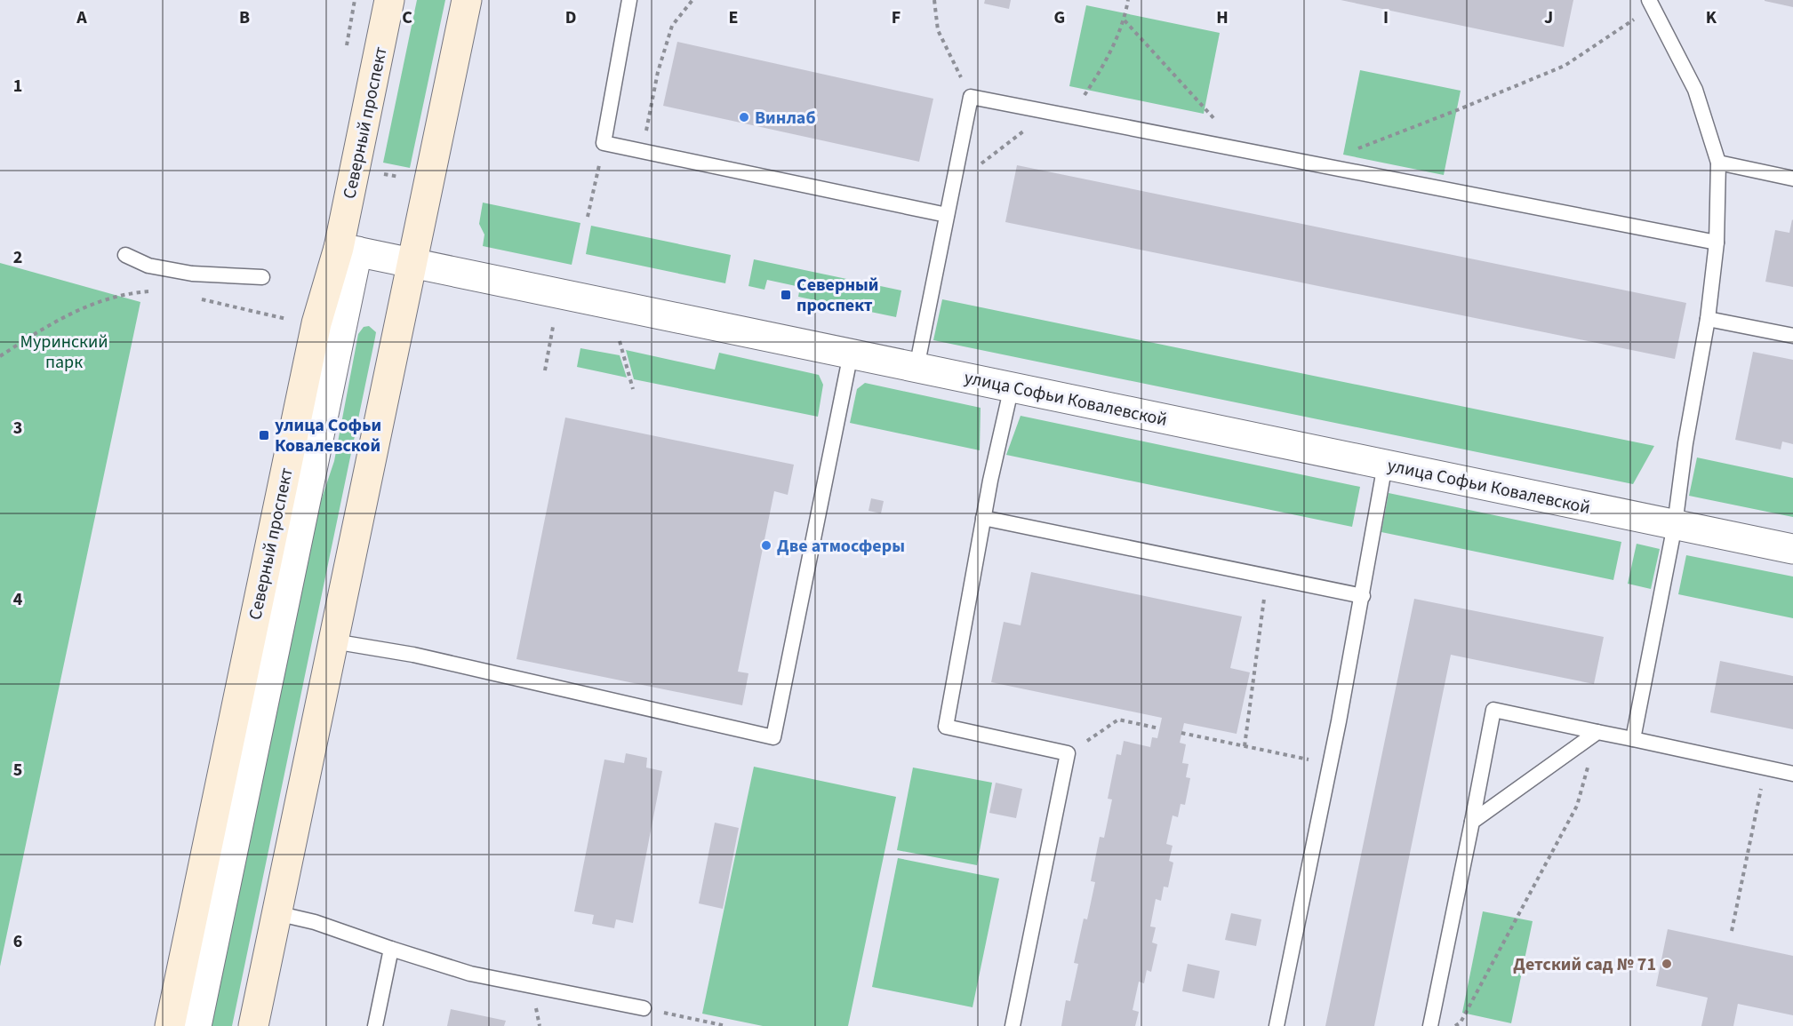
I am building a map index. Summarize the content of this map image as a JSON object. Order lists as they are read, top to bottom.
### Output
{
  "streets": {
    "main road": ["Северный проспект"],
    "street": ["улица Софьи Ковалевской"]
  },
  "crossings": [
    ["Северный проспект", "улица Софьи Ковалевской"]
  ],
  "parks": ["Муринский парк"],
  "places": {
    "other": ["Винлаб", "Две атмосферы", "Детский сад № 71"],
    "transit": ["Северный проспект", "улица Софьи Ковалевской"]
  },
  "grid": {
    "columns": [
      "A",
      "B",
      "C",
      "D",
      "E",
      "F",
      "G",
      "H",
      "I",
      "J",
      "K"
    ],
    "rows": [
      "1",
      "2",
      "3",
      "4",
      "5",
      "6"
    ]
  }
}
